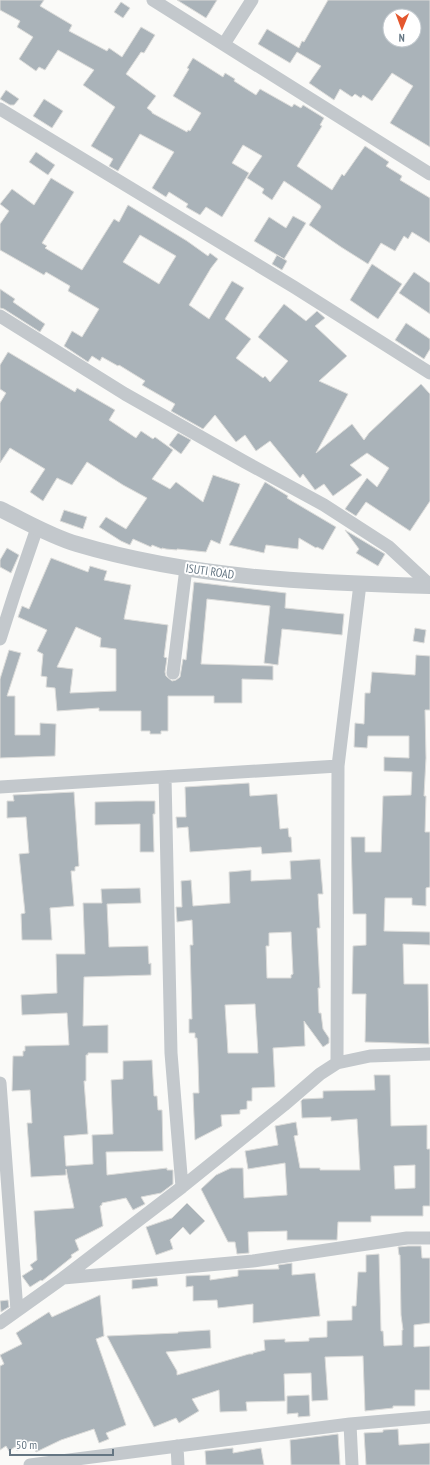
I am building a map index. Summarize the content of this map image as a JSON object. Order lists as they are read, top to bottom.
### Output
{
  "streets": {
    "street": ["ISUTI ROAD"]
  },
  "scale_bar": "50 m",
  "north": "bottom"
}
